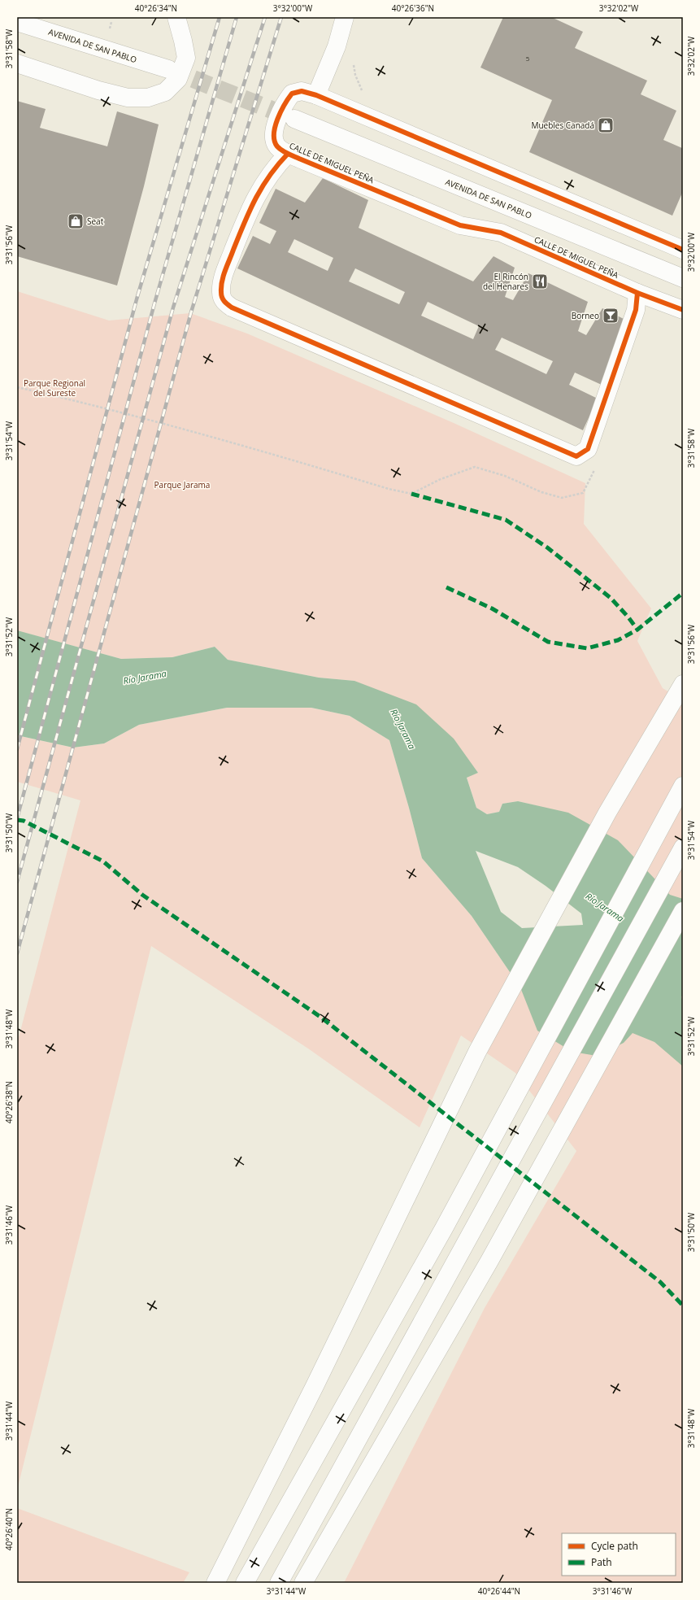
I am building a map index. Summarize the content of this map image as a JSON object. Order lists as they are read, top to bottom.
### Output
{
  "streets": {
    "main road": ["AVENIDA DE SAN PABLO", "CALLE DE MIGUEL PEÑA"]
  },
  "water": ["Río Jarama"],
  "parks": ["Parque Regional del Sureste", "Parque Jarama"],
  "places": {
    "shop": ["Muebles Canadá", "Seat"],
    "restaurant": ["El Rincón del Henares"],
    "bar": ["Borneo"]
  },
  "house_numbers": ["5"],
  "legend": ["Cycle path", "Path"],
  "coordinates": [
    "40°26'34\"N",
    "3°32'00\"W",
    "40°26'36\"N",
    "3°32'02\"W",
    "3°31'58\"W",
    "3°31'56\"W",
    "3°31'54\"W",
    "3°31'52\"W",
    "3°31'50\"W",
    "3°31'48\"W",
    "40°26'38\"N",
    "3°31'46\"W",
    "3°31'44\"W",
    "40°26'40\"N",
    "40°26'44\"N"
  ]
}
